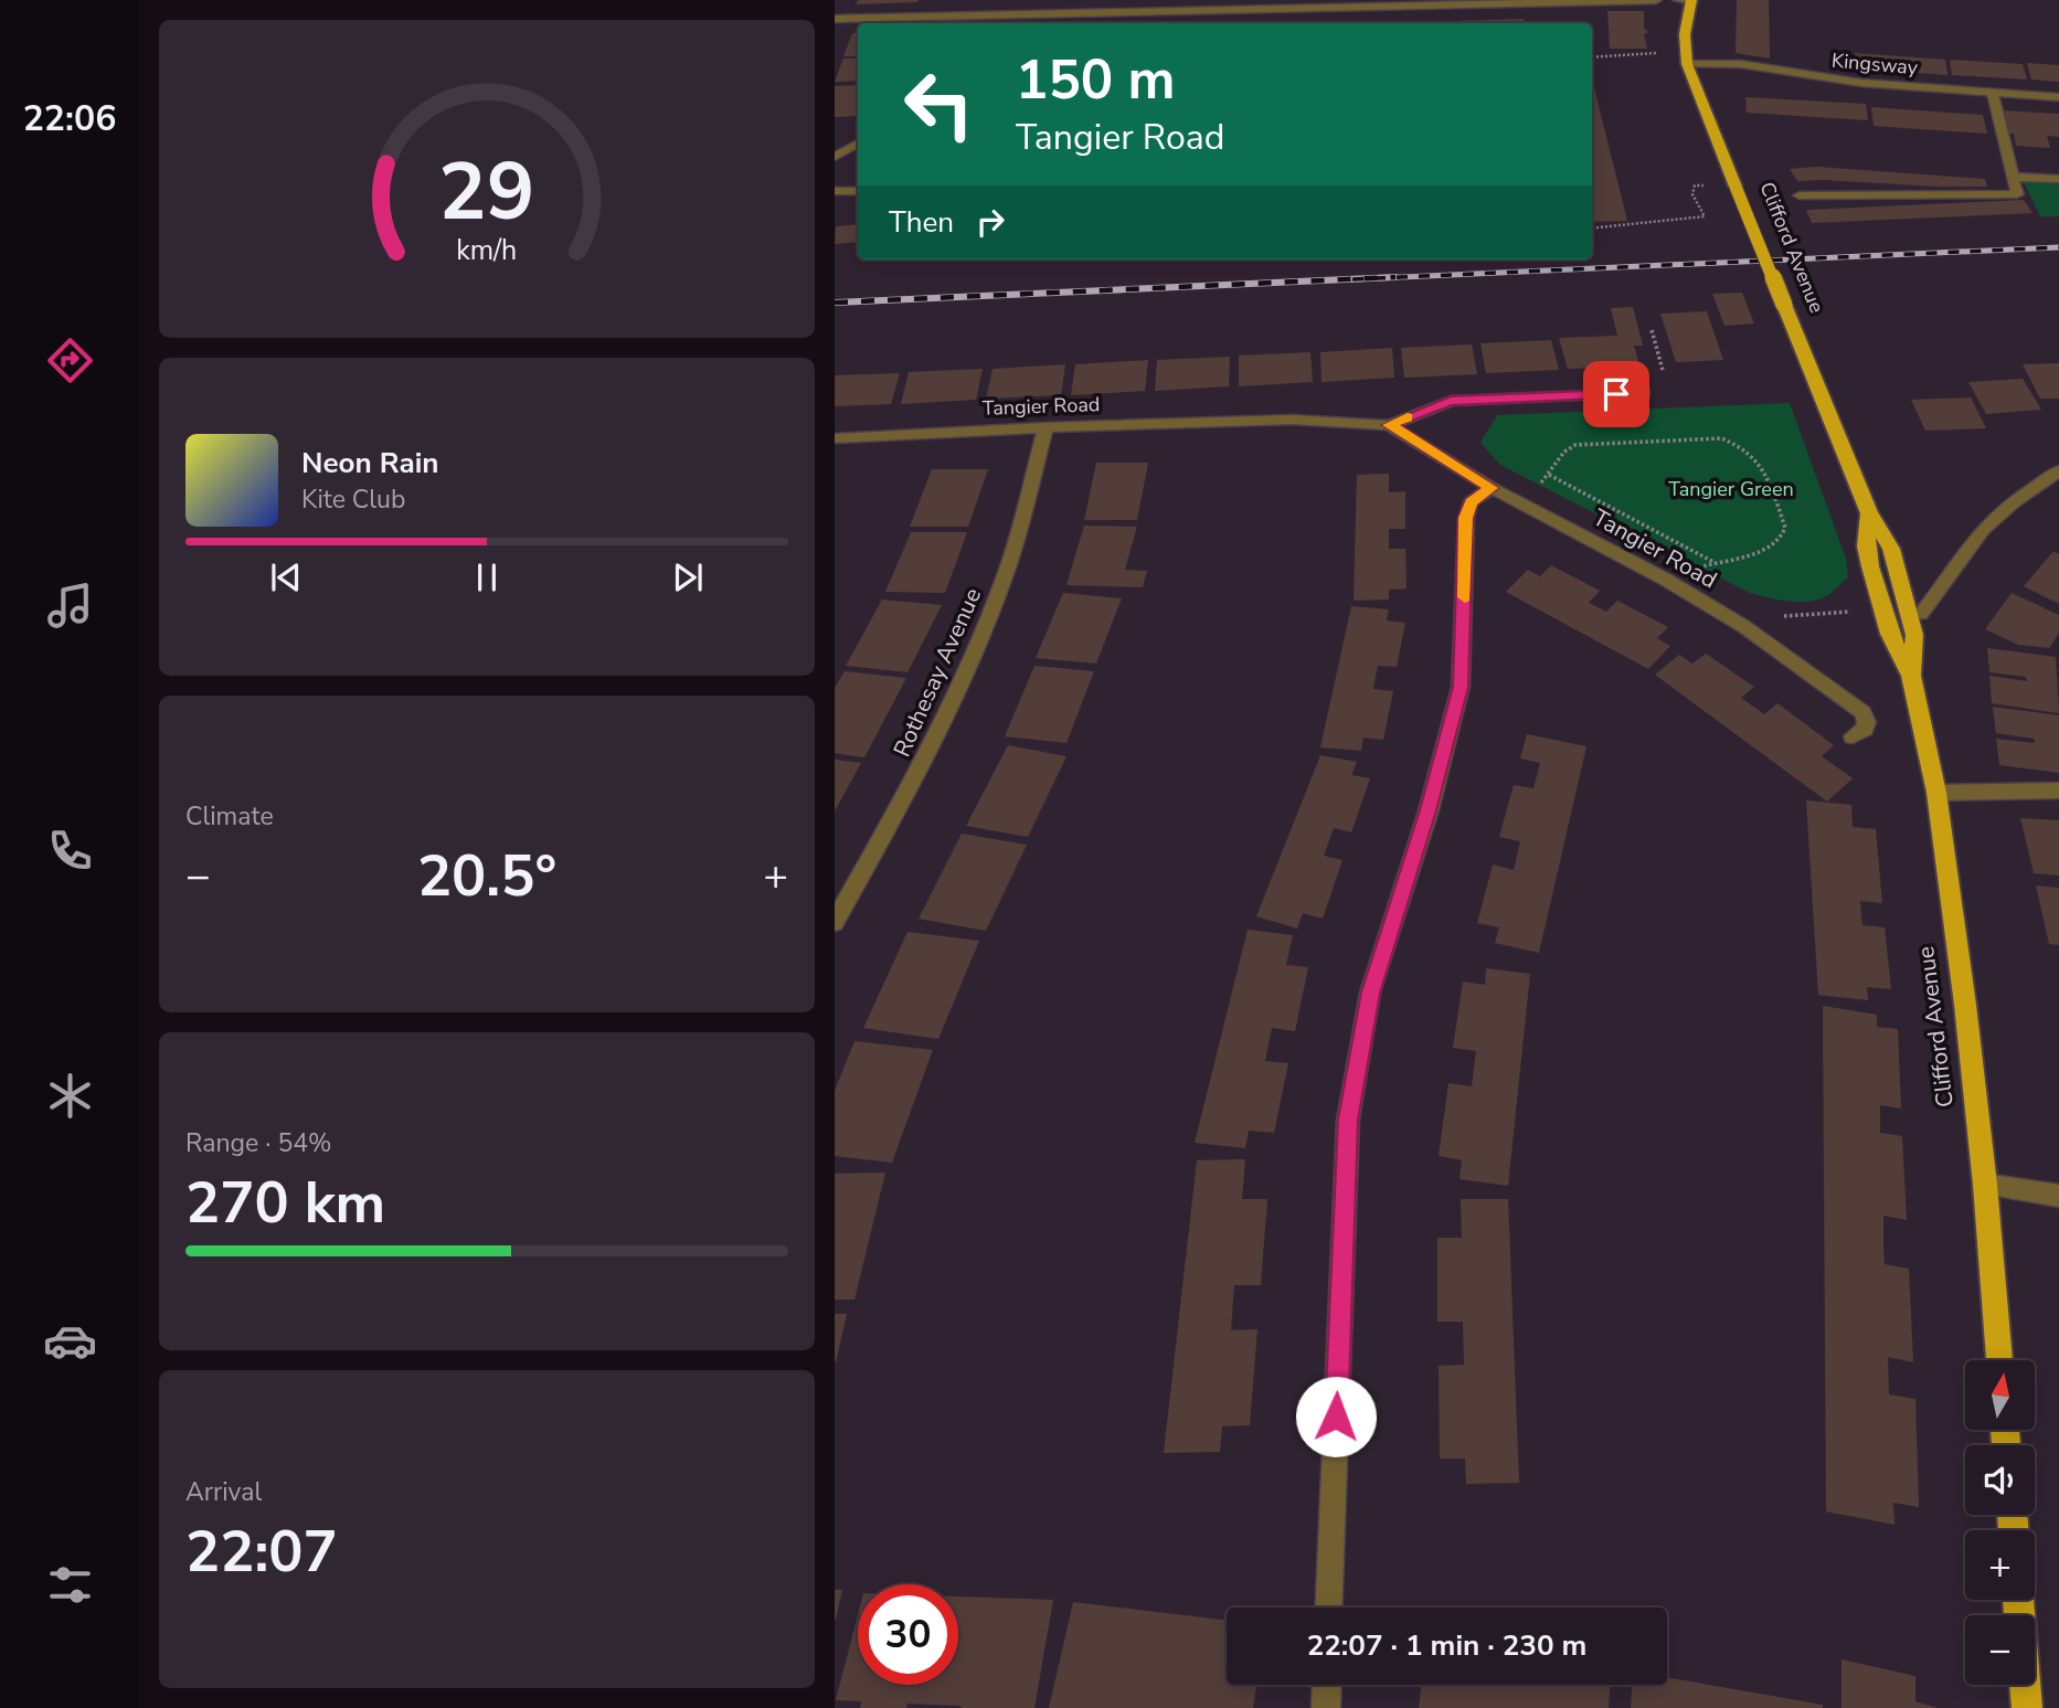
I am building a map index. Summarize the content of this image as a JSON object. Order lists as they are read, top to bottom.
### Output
{
  "streets": {
    "highway": ["Clifford Avenue"],
    "street": ["Kingsway", "Tangier Road", "Rothesay Avenue"]
  },
  "crossings": [
    ["Kingsway", "Clifford Avenue"],
    ["Tangier Road", "Rothesay Avenue"]
  ],
  "parks": ["Tangier Green"],
  "north": "top",
  "page": {
    "tabs": "22:06",
    "turn": ["150 m", "Tangier Road"],
    "then": "Then",
    "song": ["Neon Rain", "Kite Club"],
    "tile": [
      "Climate",
      ["Range · 54%", "270 km"],
      ["Arrival", "22:07"]
    ],
    "heat": ["−", "20.5°", "+"],
    "map_buttons": ["+", "−"],
    "limit": "30",
    "trip": "22:07 · 1 min · 230 m",
    "gauge": ["29", "km/h"]
  }
}
